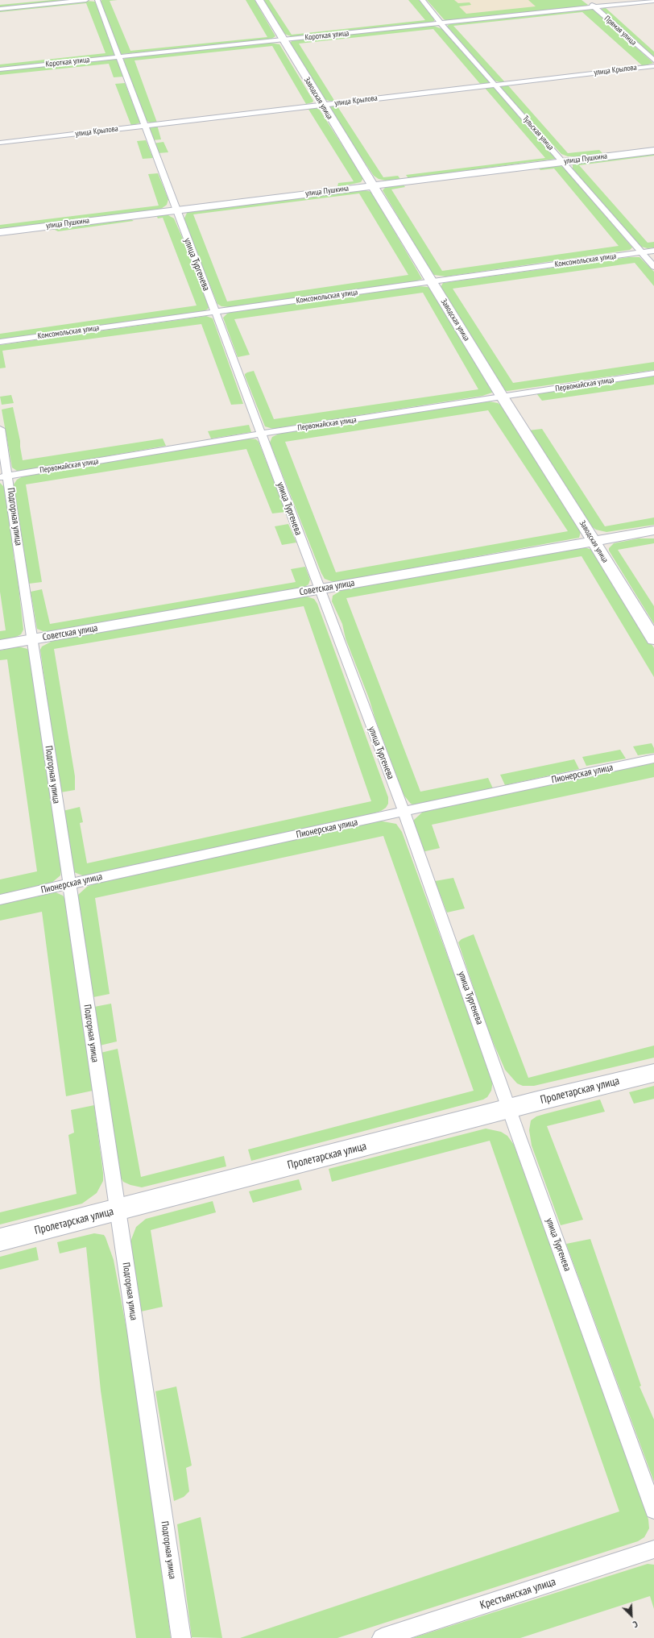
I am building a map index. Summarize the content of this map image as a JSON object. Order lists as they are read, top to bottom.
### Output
{
  "streets": {
    "main road": [
      "Заводская улица",
      "улица Пушкина",
      "Советская улица",
      "Пролетарская улица"
    ],
    "street": [
      "Прямая улица",
      "Короткая улица",
      "улица Крылова",
      "Тульская улица",
      "Комсомольская улица",
      "улица Тургенева",
      "Первомайская улица",
      "Подгорная улица",
      "Пионерская улица",
      "Крестьянская улица"
    ]
  },
  "crossings": [
    ["Прямая улица", "Короткая улица"],
    ["Короткая улица", "Заводская улица"],
    ["Короткая улица", "Тульская улица"],
    ["Короткая улица", "улица Тургенева"],
    ["улица Крылова", "Заводская улица"],
    ["улица Крылова", "Тульская улица"],
    ["улица Крылова", "улица Тургенева"],
    ["Заводская улица", "улица Пушкина"],
    ["Заводская улица", "Комсомольская улица"],
    ["Заводская улица", "Первомайская улица"],
    ["Заводская улица", "Советская улица"],
    ["Тульская улица", "улица Пушкина"],
    ["Тульская улица", "Комсомольская улица"],
    ["улица Пушкина", "улица Тургенева"],
    ["Комсомольская улица", "улица Тургенева"],
    ["улица Тургенева", "Первомайская улица"],
    ["улица Тургенева", "Советская улица"],
    ["улица Тургенева", "Пионерская улица"],
    ["улица Тургенева", "Пролетарская улица"],
    ["Первомайская улица", "Подгорная улица"],
    ["Подгорная улица", "Советская улица"],
    ["Подгорная улица", "Пионерская улица"],
    ["Подгорная улица", "Пролетарская улица"]
  ],
  "north": "bottom right"
}
